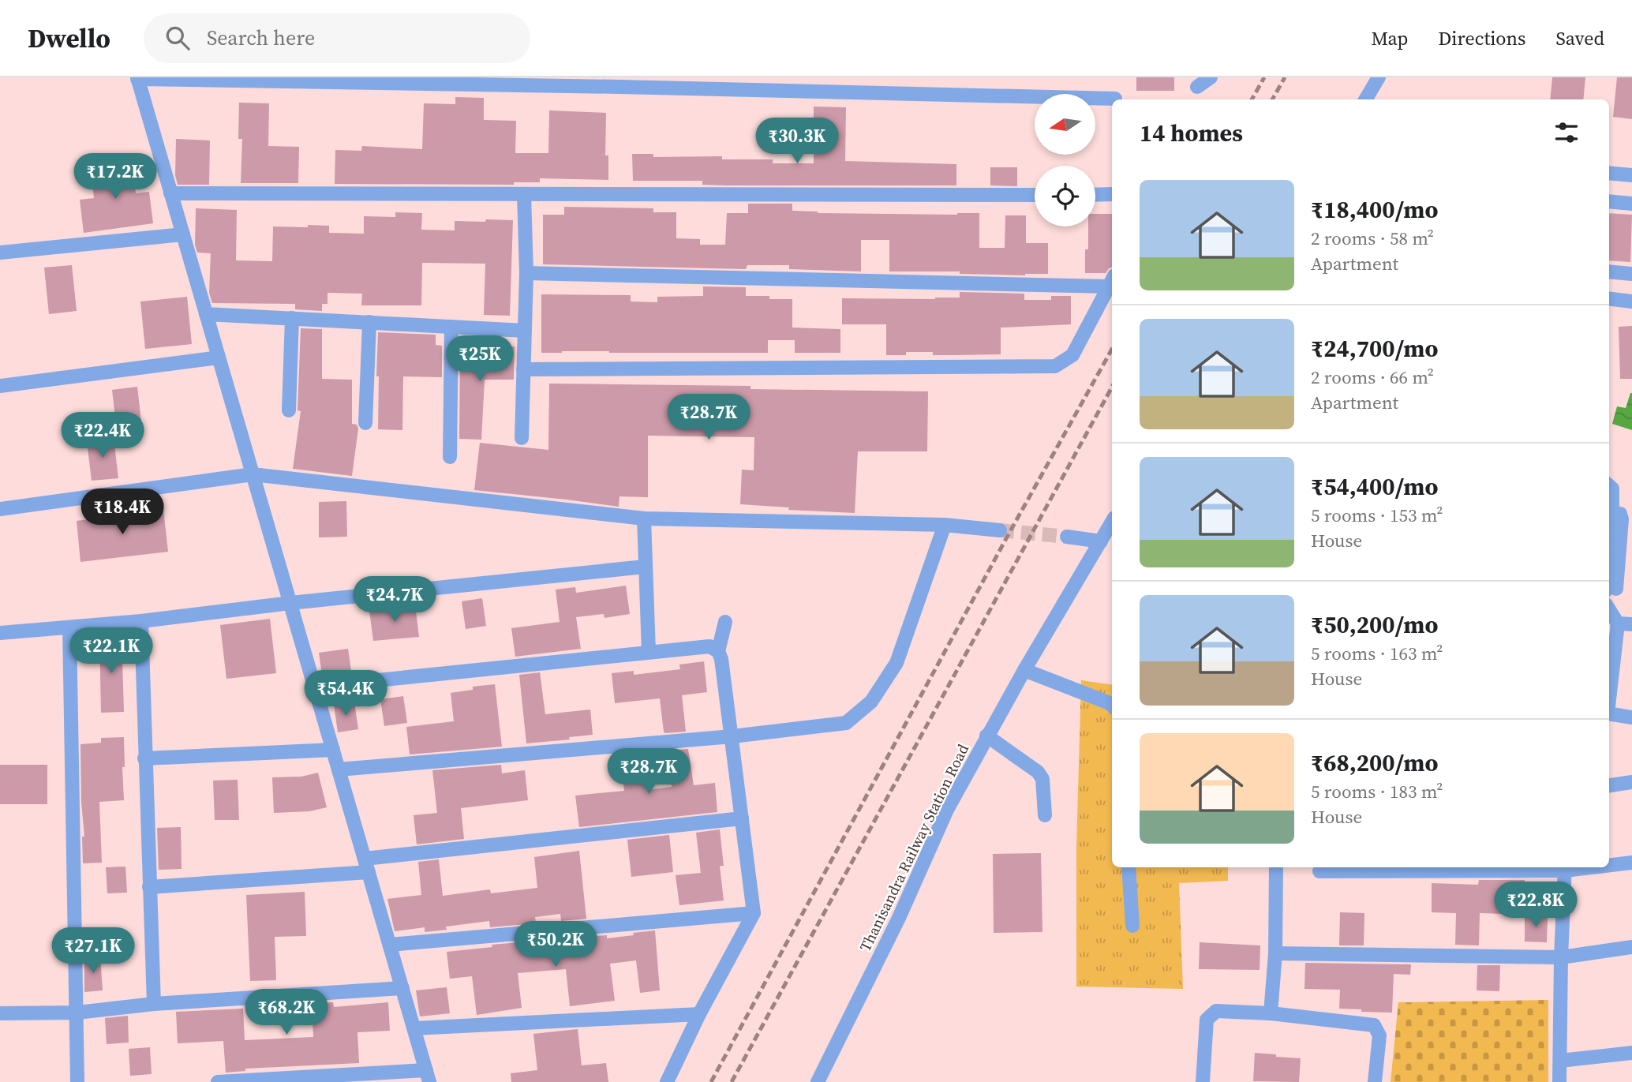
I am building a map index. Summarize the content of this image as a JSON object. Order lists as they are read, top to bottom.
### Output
{
  "streets": {
    "street": ["Thanisandra Railway Station Road"]
  },
  "north": "left",
  "page": {
    "header": "Dwello",
    "search": "Search here",
    "nav": ["Map", "Directions", "Saved"],
    "heading": "14 homes",
    "price": [
      "₹30.3K",
      "₹17.2K",
      "₹25K",
      "₹28.7K",
      "₹22.4K",
      "₹18.4K",
      "₹24.7K",
      "₹22.1K",
      "₹54.4K",
      "₹28.7K",
      "₹22.8K",
      "₹50.2K",
      "₹27.1K",
      "₹68.2K"
    ],
    "list": [
      {
        "name": "₹18,400/mo",
        "note": "2 rooms · 58 m² · Apartment"
      },
      {
        "name": "₹24,700/mo",
        "note": "2 rooms · 66 m² · Apartment"
      },
      {
        "name": "₹54,400/mo",
        "note": "5 rooms · 153 m² · House"
      },
      {
        "name": "₹50,200/mo",
        "note": "5 rooms · 163 m² · House"
      },
      {
        "name": "₹68,200/mo",
        "note": "5 rooms · 183 m² · House"
      }
    ]
  }
}
